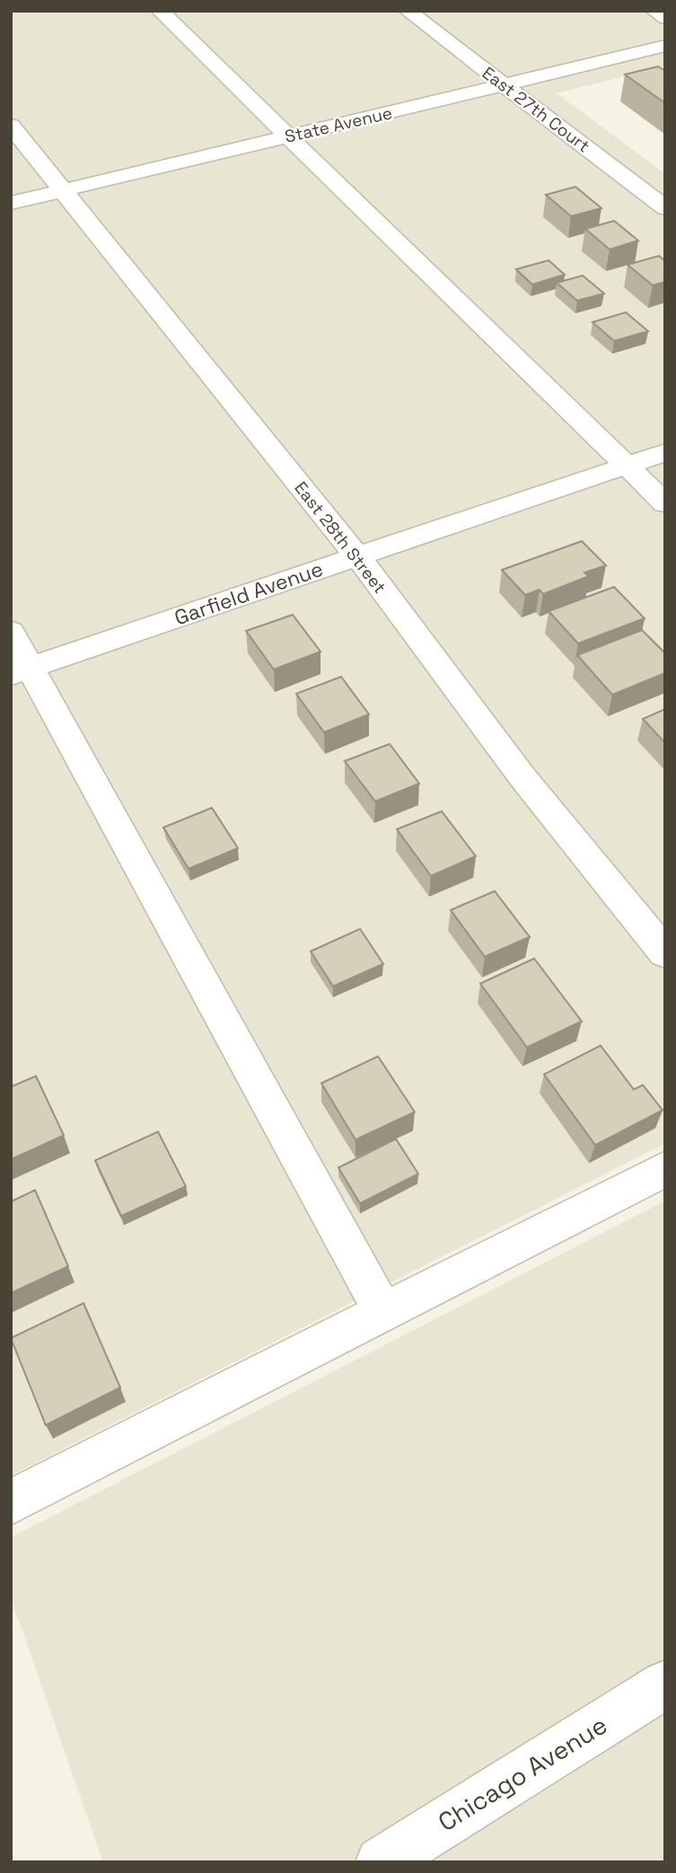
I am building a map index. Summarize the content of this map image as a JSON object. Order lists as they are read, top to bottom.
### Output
{
  "streets": {
    "street": [
      "East 27th Court",
      "State Avenue",
      "East 28th Street",
      "Garfield Avenue",
      "Chicago Avenue"
    ]
  },
  "crossings": [
    ["East 27th Court", "State Avenue"],
    ["State Avenue", "East 28th Street"],
    ["East 28th Street", "Garfield Avenue"]
  ]
}
